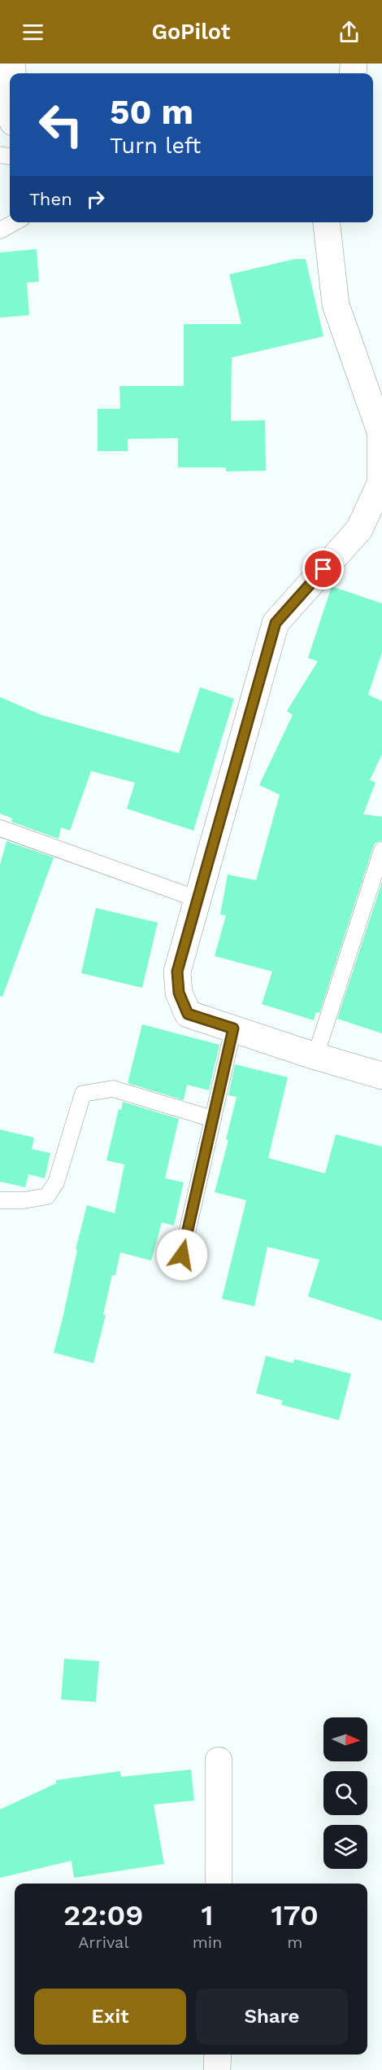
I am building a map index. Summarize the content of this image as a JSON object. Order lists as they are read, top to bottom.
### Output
{
  "north": "right",
  "page": {
    "header": "GoPilot",
    "turn": ["50 m", "Turn left"],
    "then": "Then",
    "eta": [
      "22:09",
      "Arrival",
      "1",
      "min",
      "170",
      "m"
    ],
    "buttons": ["Exit", "Share"]
  }
}
